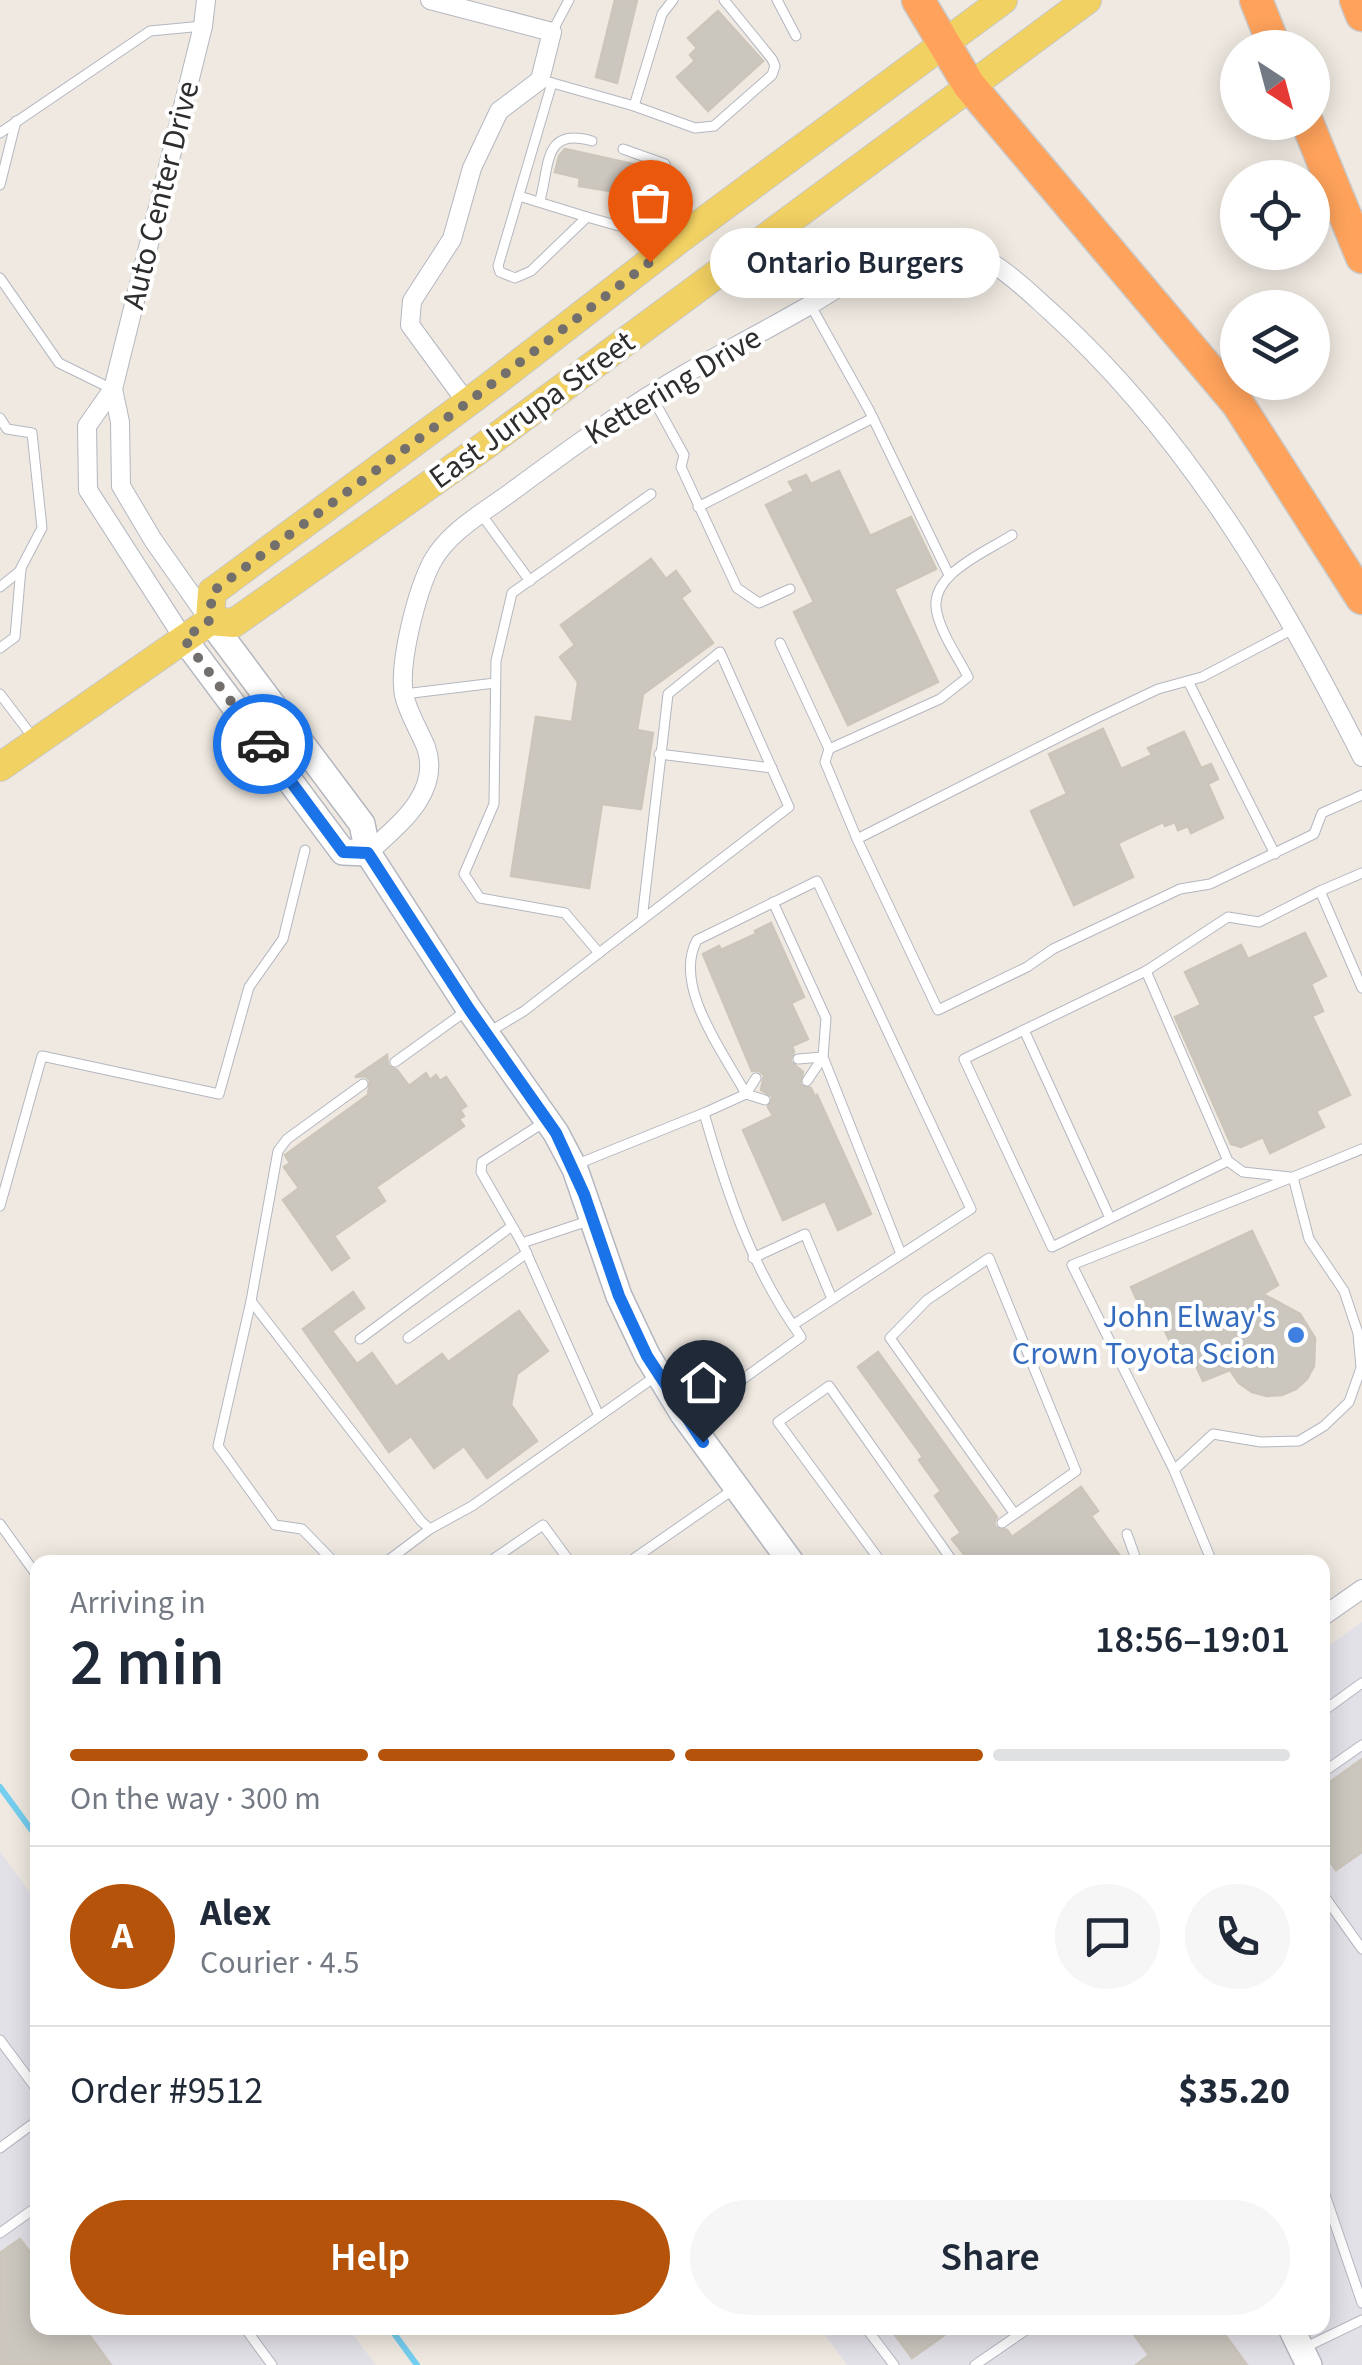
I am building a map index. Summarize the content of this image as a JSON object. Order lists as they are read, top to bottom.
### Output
{
  "streets": {
    "main road": ["East Jurupa Street"],
    "street": ["Auto Center Drive", "Kettering Drive"]
  },
  "crossings": [
    ["Auto Center Drive", "Kettering Drive"],
    ["Auto Center Drive", "East Jurupa Street"]
  ],
  "places": ["Ontario Burgers", "John Elway's Crown Toyota Scion"],
  "north": "bottom right",
  "page": {
    "bubble": "Ontario Burgers",
    "heading": ["2 min", "Arriving in", "18:56–19:01"],
    "panel": [
      "Alex",
      "Courier · 4.5",
      "Order #9512",
      "$35.20"
    ],
    "bar": "On the way · 300 m",
    "round": "A",
    "buttons": ["Help", "Share"]
  }
}
